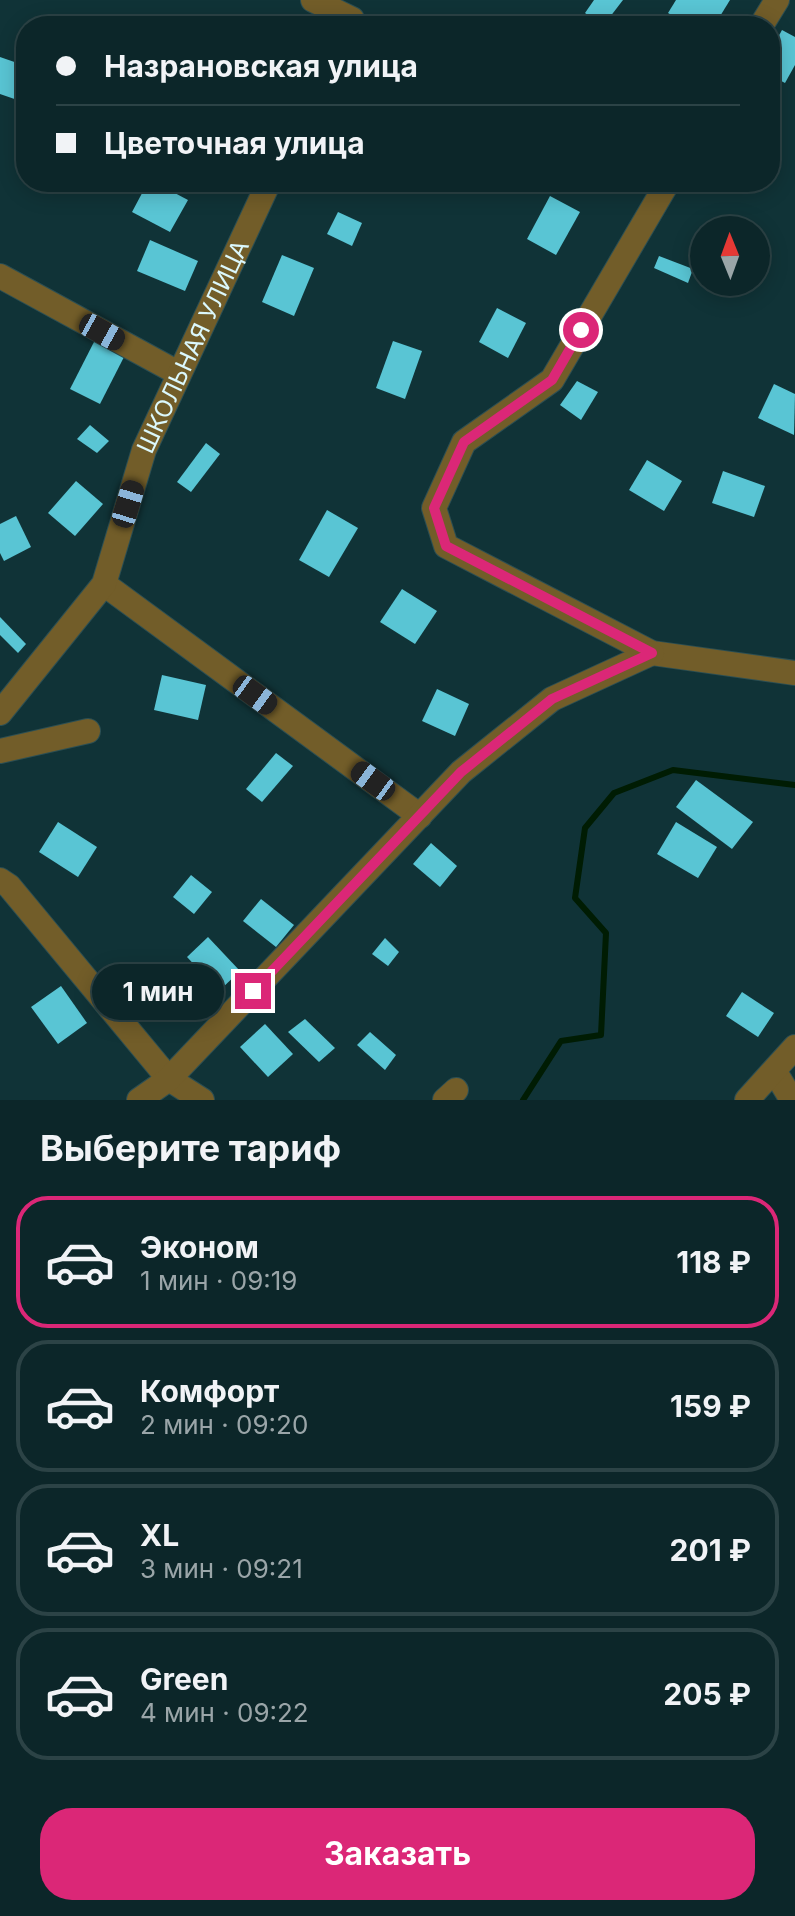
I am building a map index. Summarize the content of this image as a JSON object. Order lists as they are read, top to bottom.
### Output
{
  "streets": {
    "street": ["ШКОЛЬНАЯ УЛИЦА"]
  },
  "north": "top",
  "page": {
    "banner": ["Назрановская улица", "Цветочная улица"],
    "bubble": "1 мин",
    "heading": "Выберите тариф",
    "list": [
      {
        "name": "Эконом",
        "note": "1 мин · 09:19",
        "value": "118 ₽"
      },
      {
        "name": "Комфорт",
        "note": "2 мин · 09:20",
        "value": "159 ₽"
      },
      {
        "name": "XL",
        "note": "3 мин · 09:21",
        "value": "201 ₽"
      },
      {
        "name": "Green",
        "note": "4 мин · 09:22",
        "value": "205 ₽"
      }
    ],
    "buttons": "Заказать"
  }
}
